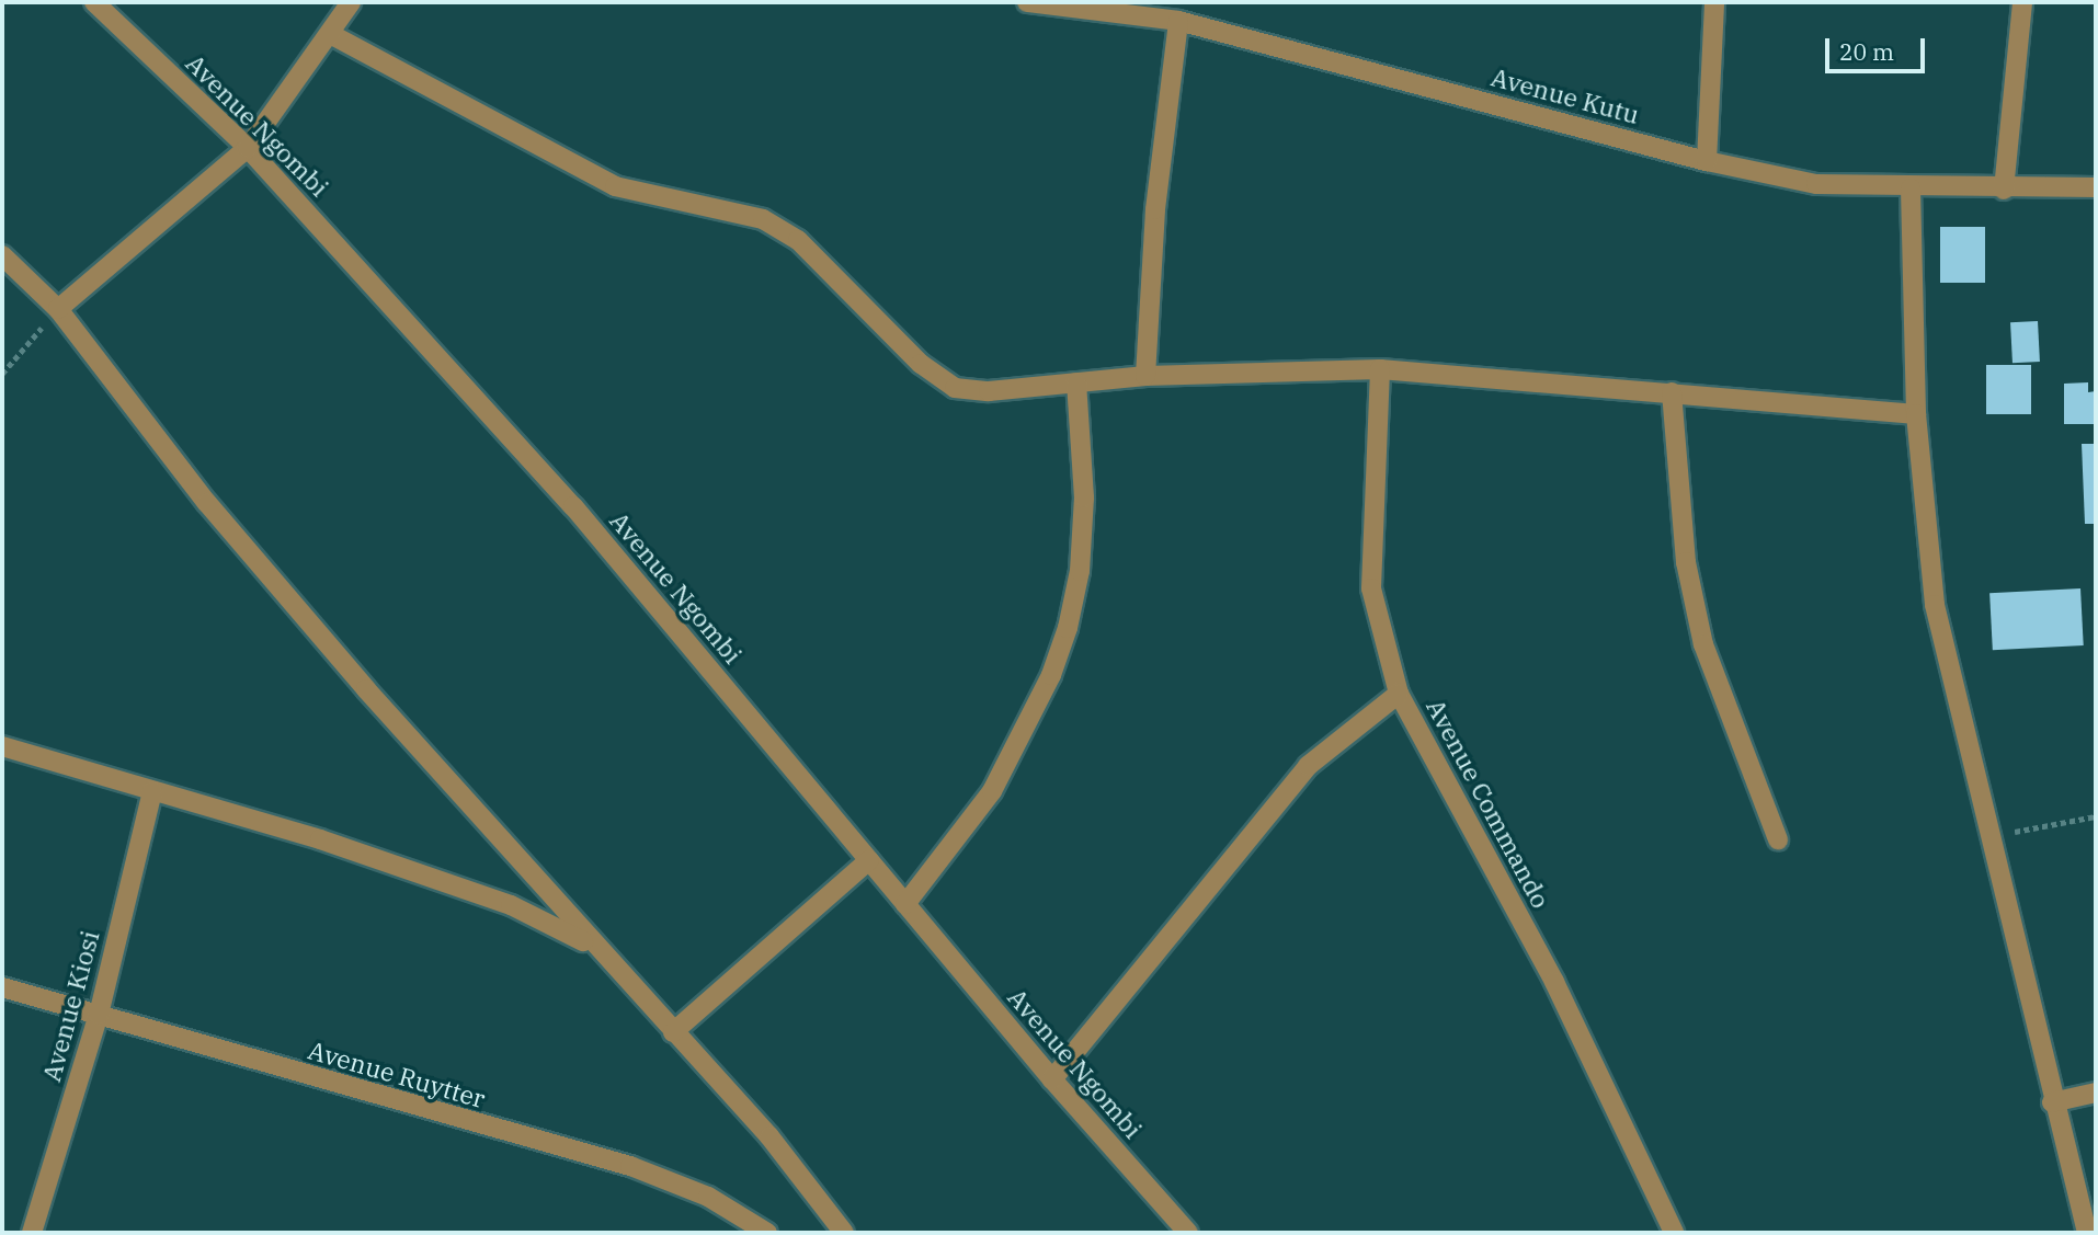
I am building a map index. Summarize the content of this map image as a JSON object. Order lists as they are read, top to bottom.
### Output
{
  "streets": {
    "street": [
      "Avenue Kutu",
      "Avenue Ngombi",
      "Avenue Commando",
      "Avenue Kiosi",
      "Avenue Ruytter"
    ]
  },
  "crossings": [
    ["Avenue Kiosi", "Avenue Ruytter"]
  ],
  "scale_bar": "20 m"
}
